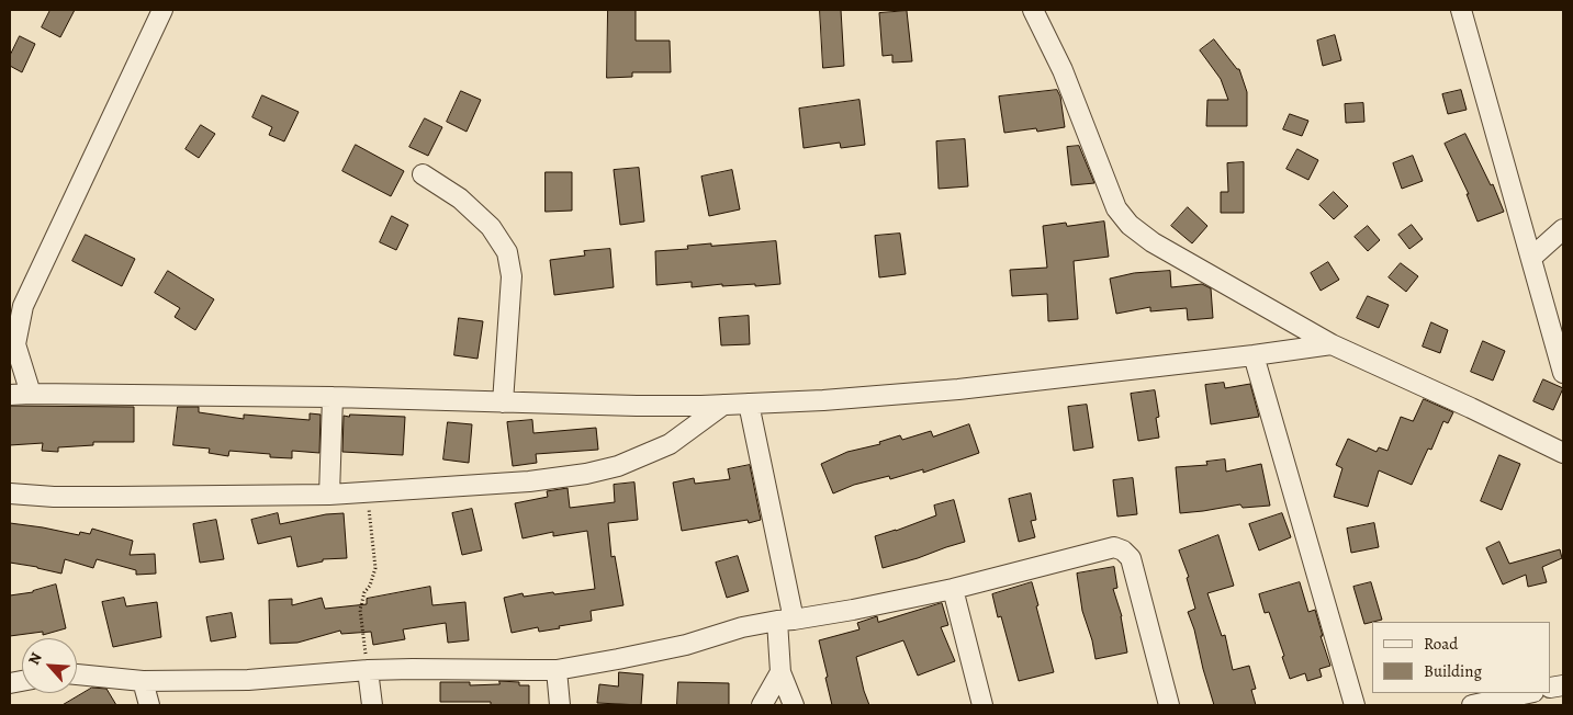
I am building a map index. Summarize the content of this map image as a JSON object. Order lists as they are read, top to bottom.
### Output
{
  "legend": ["Road", "Building"],
  "north": "top left"
}
